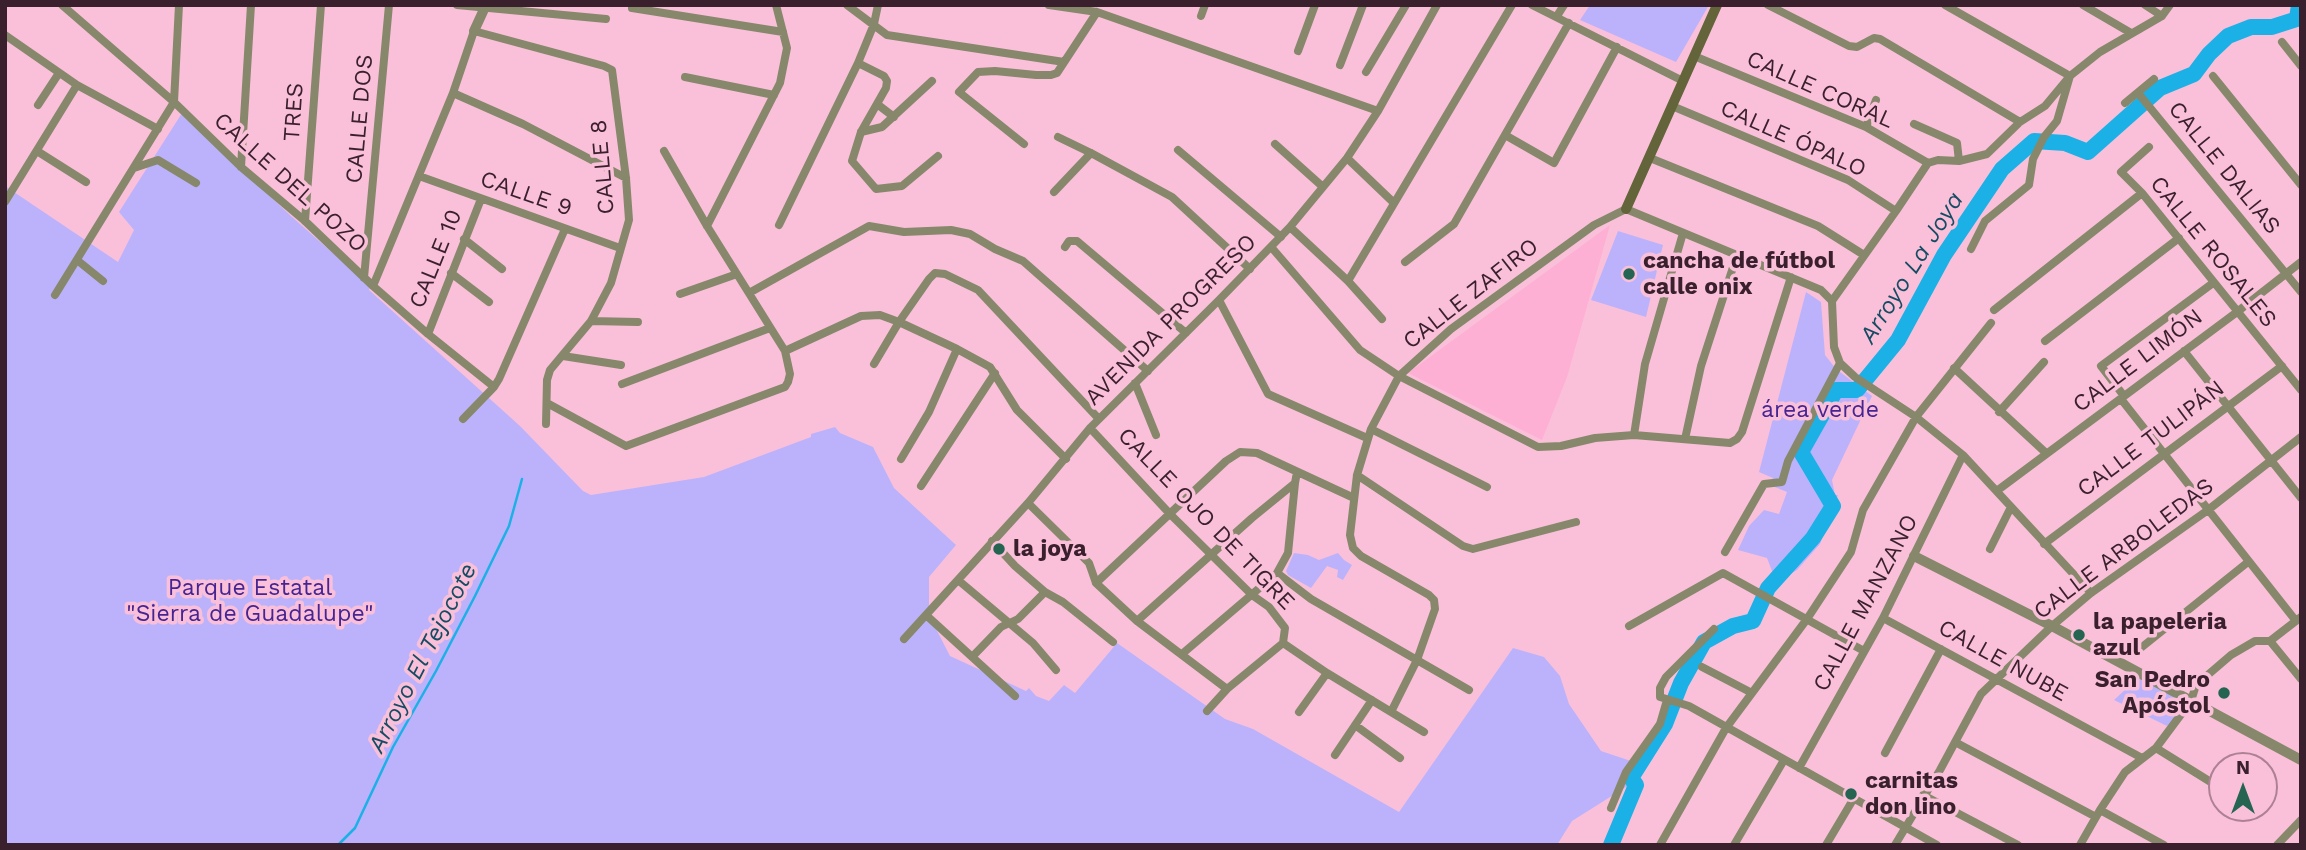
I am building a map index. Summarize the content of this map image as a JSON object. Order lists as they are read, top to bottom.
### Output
{
  "streets": {
    "street": [
      "CALLE CORAL",
      "TRES",
      "CALLE DOS",
      "CALLE ÓPALO",
      "CALLE 8",
      "CALLE DALIAS",
      "CALLE DEL POZO",
      "CALLE 9",
      "CALLE ROSALES",
      "CALLE 10",
      "CALLE ZAFIRO",
      "AVENIDA PROGRESO",
      "CALLE LIMÓN",
      "CALLE TULIPÁN",
      "CALLE OJO DE TIGRE",
      "CALLE ARBOLEDAS",
      "CALLE MANZANO",
      "CALLE NUBE"
    ]
  },
  "crossings": [
    ["TRES", "CALLE DEL POZO"],
    ["CALLE DOS", "CALLE DEL POZO"],
    ["CALLE 8", "CALLE 9"],
    ["CALLE DALIAS", "CALLE LIMÓN"],
    ["CALLE DEL POZO", "CALLE 10"],
    ["CALLE 9", "CALLE 10"],
    ["CALLE ROSALES", "CALLE LIMÓN"],
    ["CALLE ROSALES", "CALLE TULIPÁN"],
    ["AVENIDA PROGRESO", "CALLE OJO DE TIGRE"],
    ["CALLE ARBOLEDAS", "CALLE NUBE"],
    ["CALLE MANZANO", "CALLE NUBE"]
  ],
  "water": ["Arroyo La Joya", "Arroyo El Tejocote"],
  "parks": ["área verde", "Parque Estatal \"Sierra de Guadalupe\""],
  "places": [
    "cancha de fútbol calle onix",
    "la joya",
    "la papeleria azul",
    "San Pedro Apóstol",
    "carnitas don lino"
  ],
  "north": "top"
}
